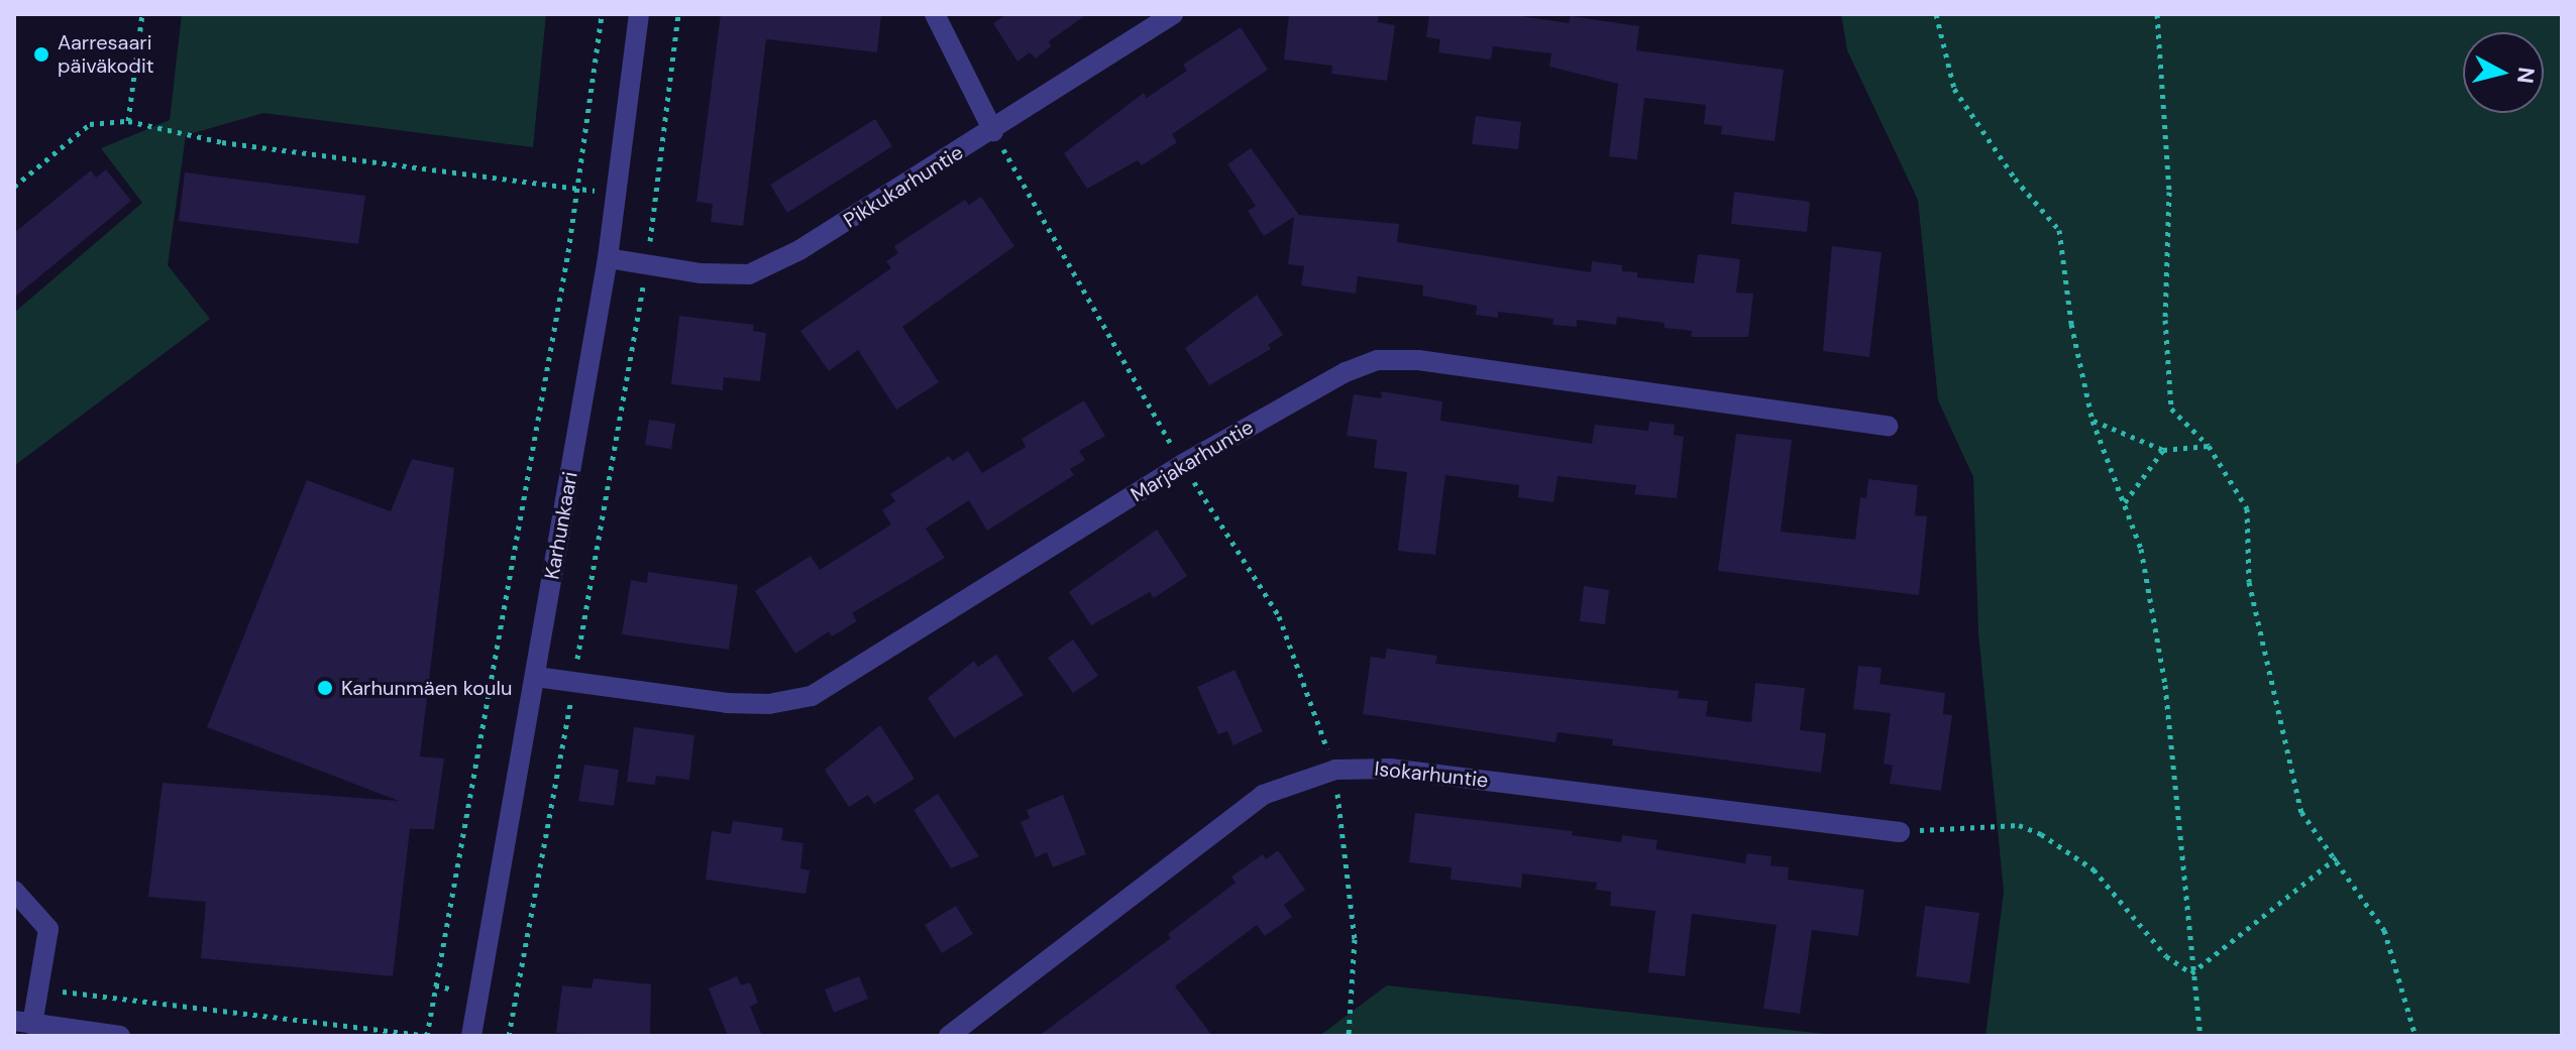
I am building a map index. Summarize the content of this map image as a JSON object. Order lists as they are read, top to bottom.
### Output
{
  "streets": {
    "street": [
      "Pikkukarhuntie",
      "Marjakarhuntie",
      "Karhunkaari",
      "Isokarhuntie"
    ]
  },
  "crossings": [
    ["Pikkukarhuntie", "Karhunkaari"],
    ["Marjakarhuntie", "Karhunkaari"]
  ],
  "places": ["Aarresaari päiväkodit", "Karhunmäen koulu"],
  "north": "right"
}
